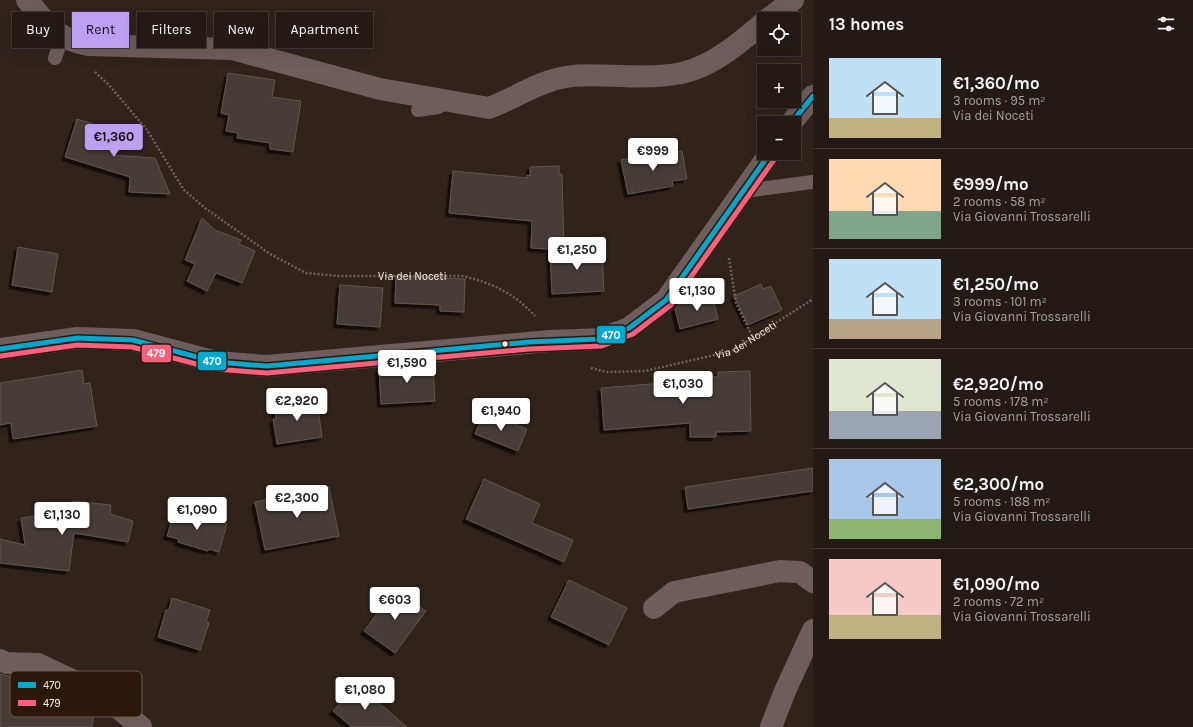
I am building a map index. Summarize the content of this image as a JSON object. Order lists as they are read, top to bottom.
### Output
{
  "streets": {
    "path": ["Via dei Noceti"]
  },
  "lines": ["transit line 470", "transit line 479"],
  "legend": ["470", "479"],
  "page": {
    "heading": "13 homes",
    "map_buttons": ["+", "−"],
    "chip": [
      "Buy",
      "Rent",
      "Filters",
      "New",
      "Apartment"
    ],
    "list": [
      {
        "name": "€1,360/mo",
        "note": "3 rooms · 95 m² · Via dei Noceti"
      },
      {
        "name": "€999/mo",
        "note": "2 rooms · 58 m² · Via Giovanni Trossarelli"
      },
      {
        "name": "€1,250/mo",
        "note": "3 rooms · 101 m² · Via Giovanni Trossarelli"
      },
      {
        "name": "€2,920/mo",
        "note": "5 rooms · 178 m² · Via Giovanni Trossarelli"
      },
      {
        "name": "€2,300/mo",
        "note": "5 rooms · 188 m² · Via Giovanni Trossarelli"
      },
      {
        "name": "€1,090/mo",
        "note": "2 rooms · 72 m² · Via Giovanni Trossarelli"
      }
    ],
    "price": [
      "€1,360",
      "€999",
      "€1,250",
      "€1,130",
      "€1,590",
      "€1,030",
      "€2,920",
      "€1,940",
      "€2,300",
      "€1,090",
      "€1,130",
      "€603",
      "€1,080"
    ]
  }
}
